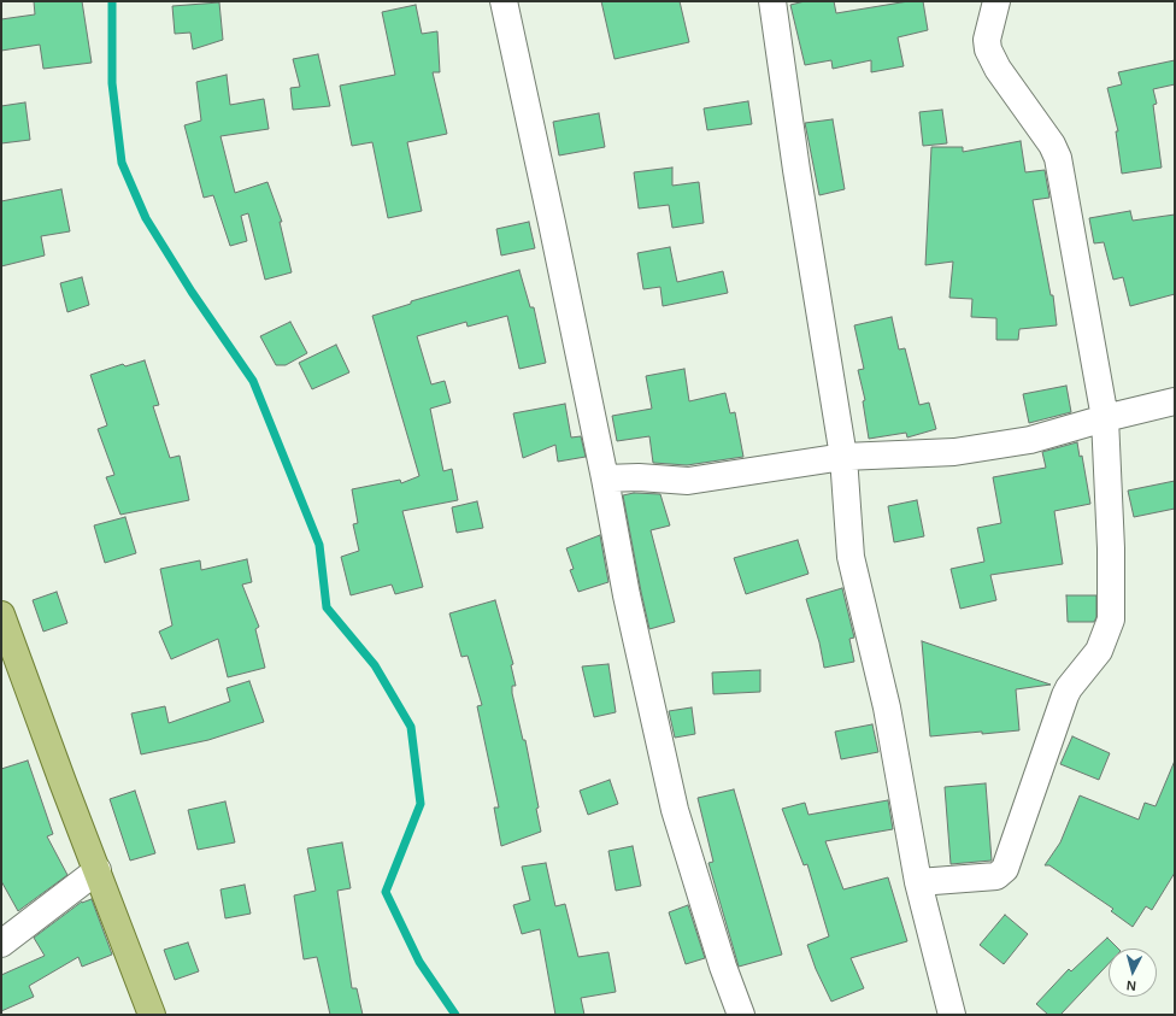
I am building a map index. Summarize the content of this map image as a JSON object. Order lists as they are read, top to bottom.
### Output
{
  "north": "bottom"
}
